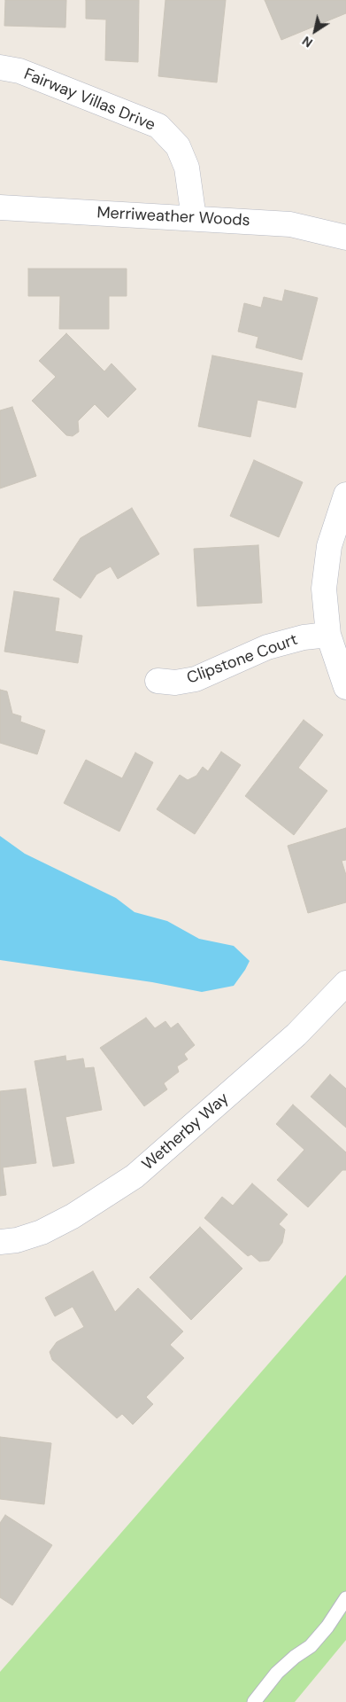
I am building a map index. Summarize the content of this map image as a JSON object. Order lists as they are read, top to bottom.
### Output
{
  "streets": {
    "street": [
      "Fairway Villas Drive",
      "Merriweather Woods",
      "Clipstone Court",
      "Wetherby Way"
    ]
  },
  "crossings": [
    ["Fairway Villas Drive", "Merriweather Woods"]
  ],
  "north": "bottom left"
}
